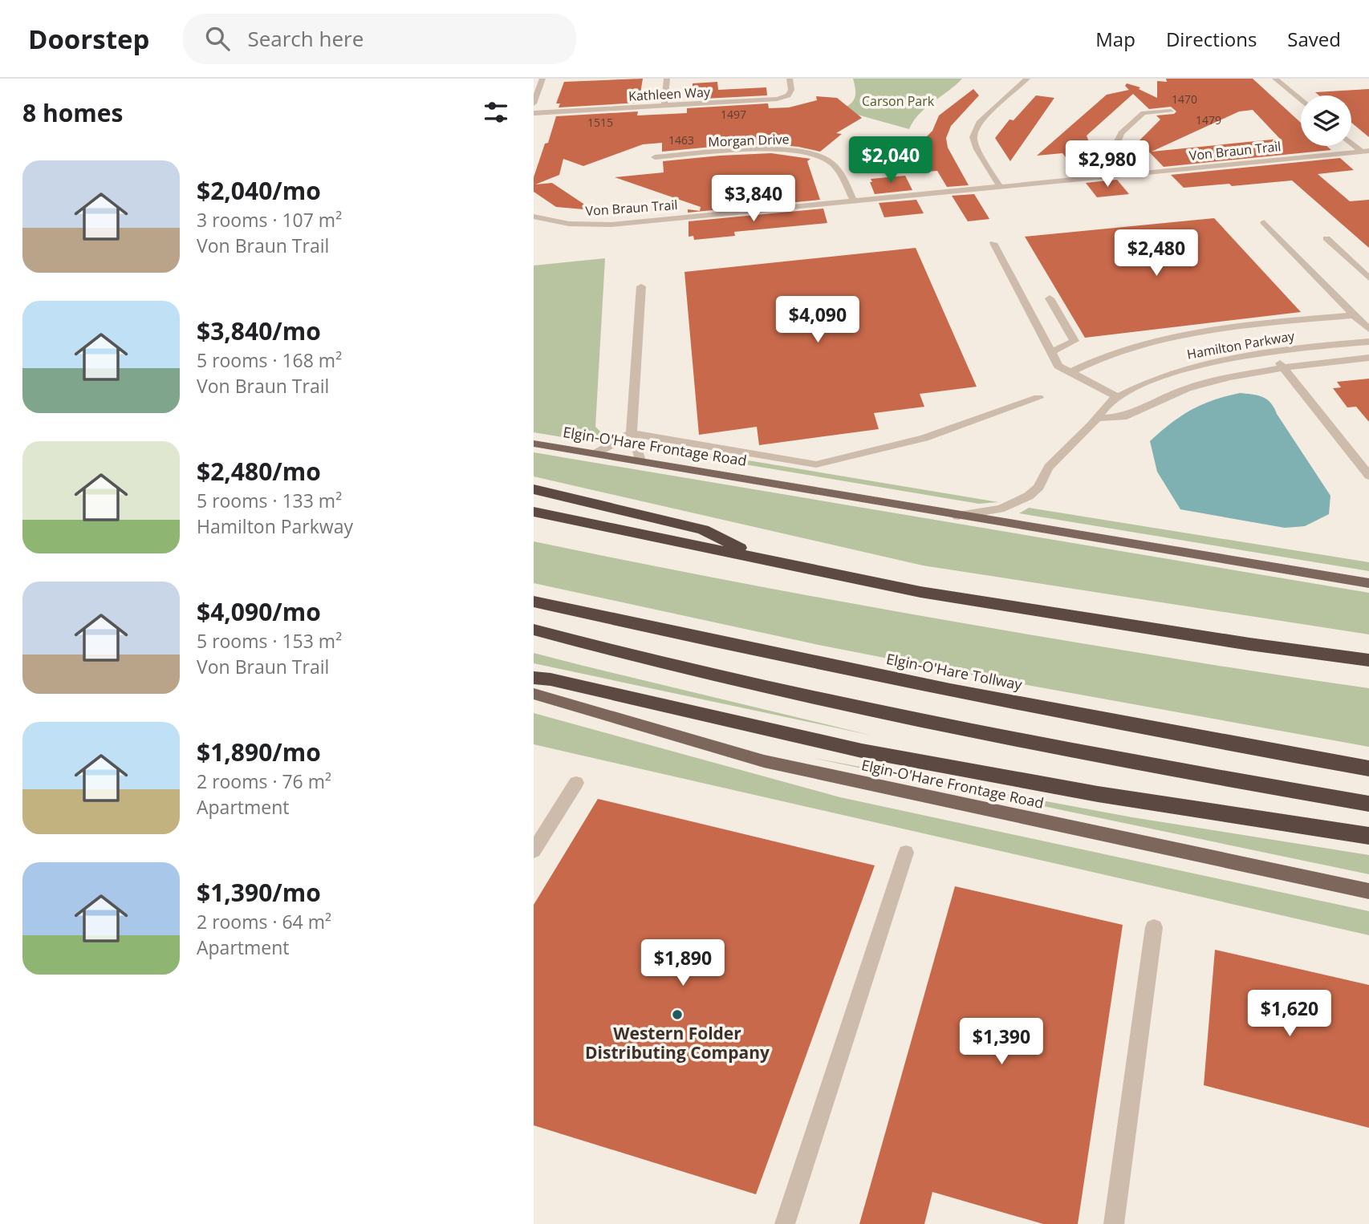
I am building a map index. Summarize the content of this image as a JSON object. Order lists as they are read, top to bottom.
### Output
{
  "streets": {
    "highway": ["Elgin-O'Hare Tollway"],
    "main road": ["Elgin-O'Hare Frontage Road"],
    "street": [
      "Kathleen Way",
      "Morgan Drive",
      "Von Braun Trail",
      "Hamilton Parkway"
    ]
  },
  "crossings": [
    ["Morgan Drive", "Von Braun Trail"],
    ["Hamilton Parkway", "Elgin-O'Hare Frontage Road"]
  ],
  "parks": ["Carson Park"],
  "places": ["Western Folder Distributing Company"],
  "house_numbers": [
    "1470",
    "1497",
    "1479",
    "1515",
    "1463"
  ],
  "page": {
    "header": "Doorstep",
    "search": "Search here",
    "nav": ["Map", "Directions", "Saved"],
    "heading": "8 homes",
    "price": [
      "$2,040",
      "$2,980",
      "$3,840",
      "$2,480",
      "$4,090",
      "$1,890",
      "$1,620",
      "$1,390"
    ],
    "list": [
      {
        "name": "$2,040/mo",
        "note": "3 rooms · 107 m² · Von Braun Trail"
      },
      {
        "name": "$3,840/mo",
        "note": "5 rooms · 168 m² · Von Braun Trail"
      },
      {
        "name": "$2,480/mo",
        "note": "5 rooms · 133 m² · Hamilton Parkway"
      },
      {
        "name": "$4,090/mo",
        "note": "5 rooms · 153 m² · Von Braun Trail"
      },
      {
        "name": "$1,890/mo",
        "note": "2 rooms · 76 m² · Apartment"
      },
      {
        "name": "$1,390/mo",
        "note": "2 rooms · 64 m² · Apartment"
      }
    ]
  }
}
